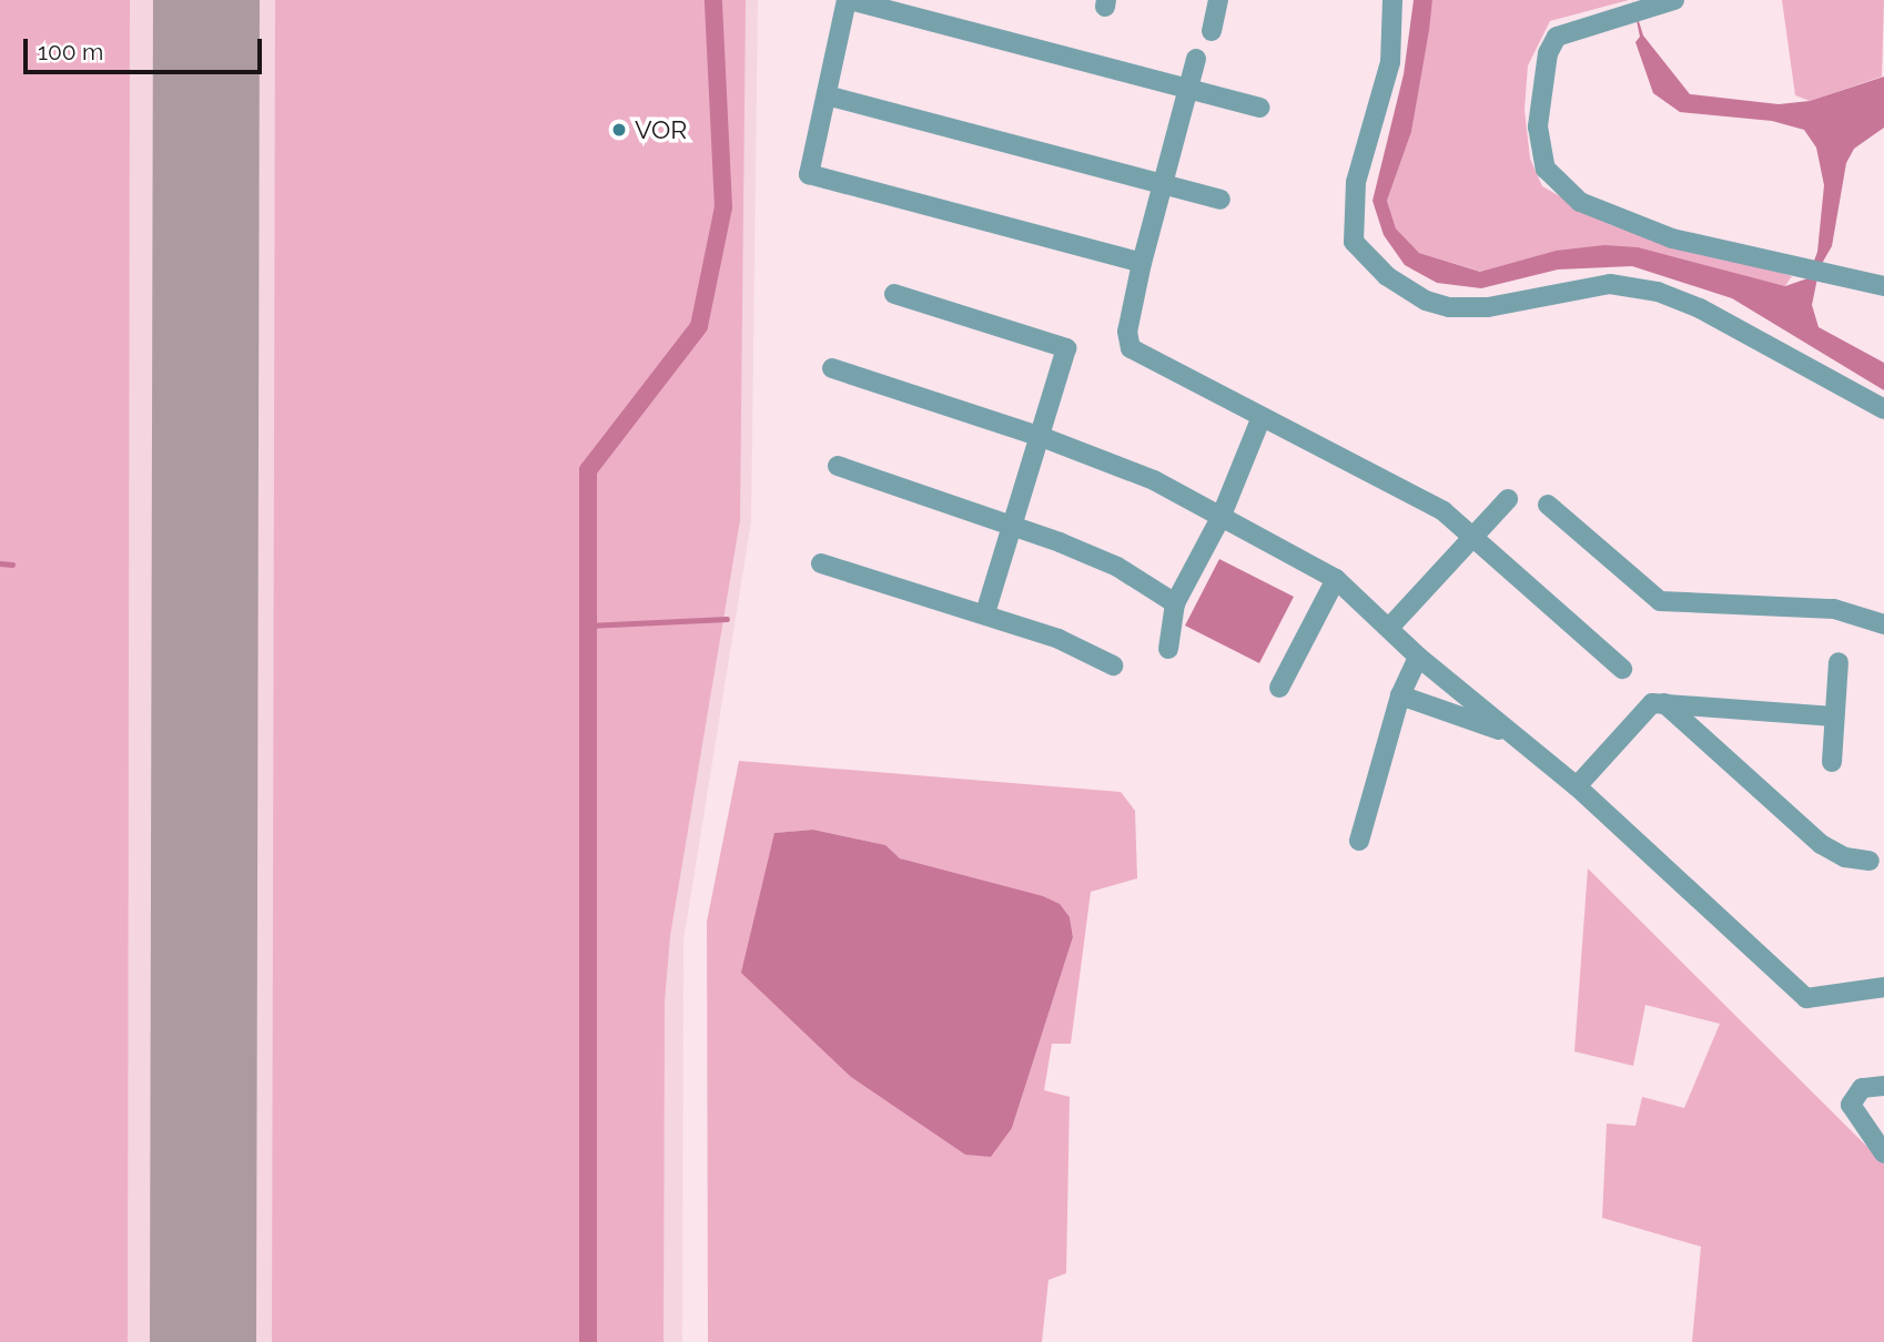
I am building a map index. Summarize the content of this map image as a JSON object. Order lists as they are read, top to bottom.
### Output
{
  "places": ["VOR"],
  "scale_bar": "100 m"
}
